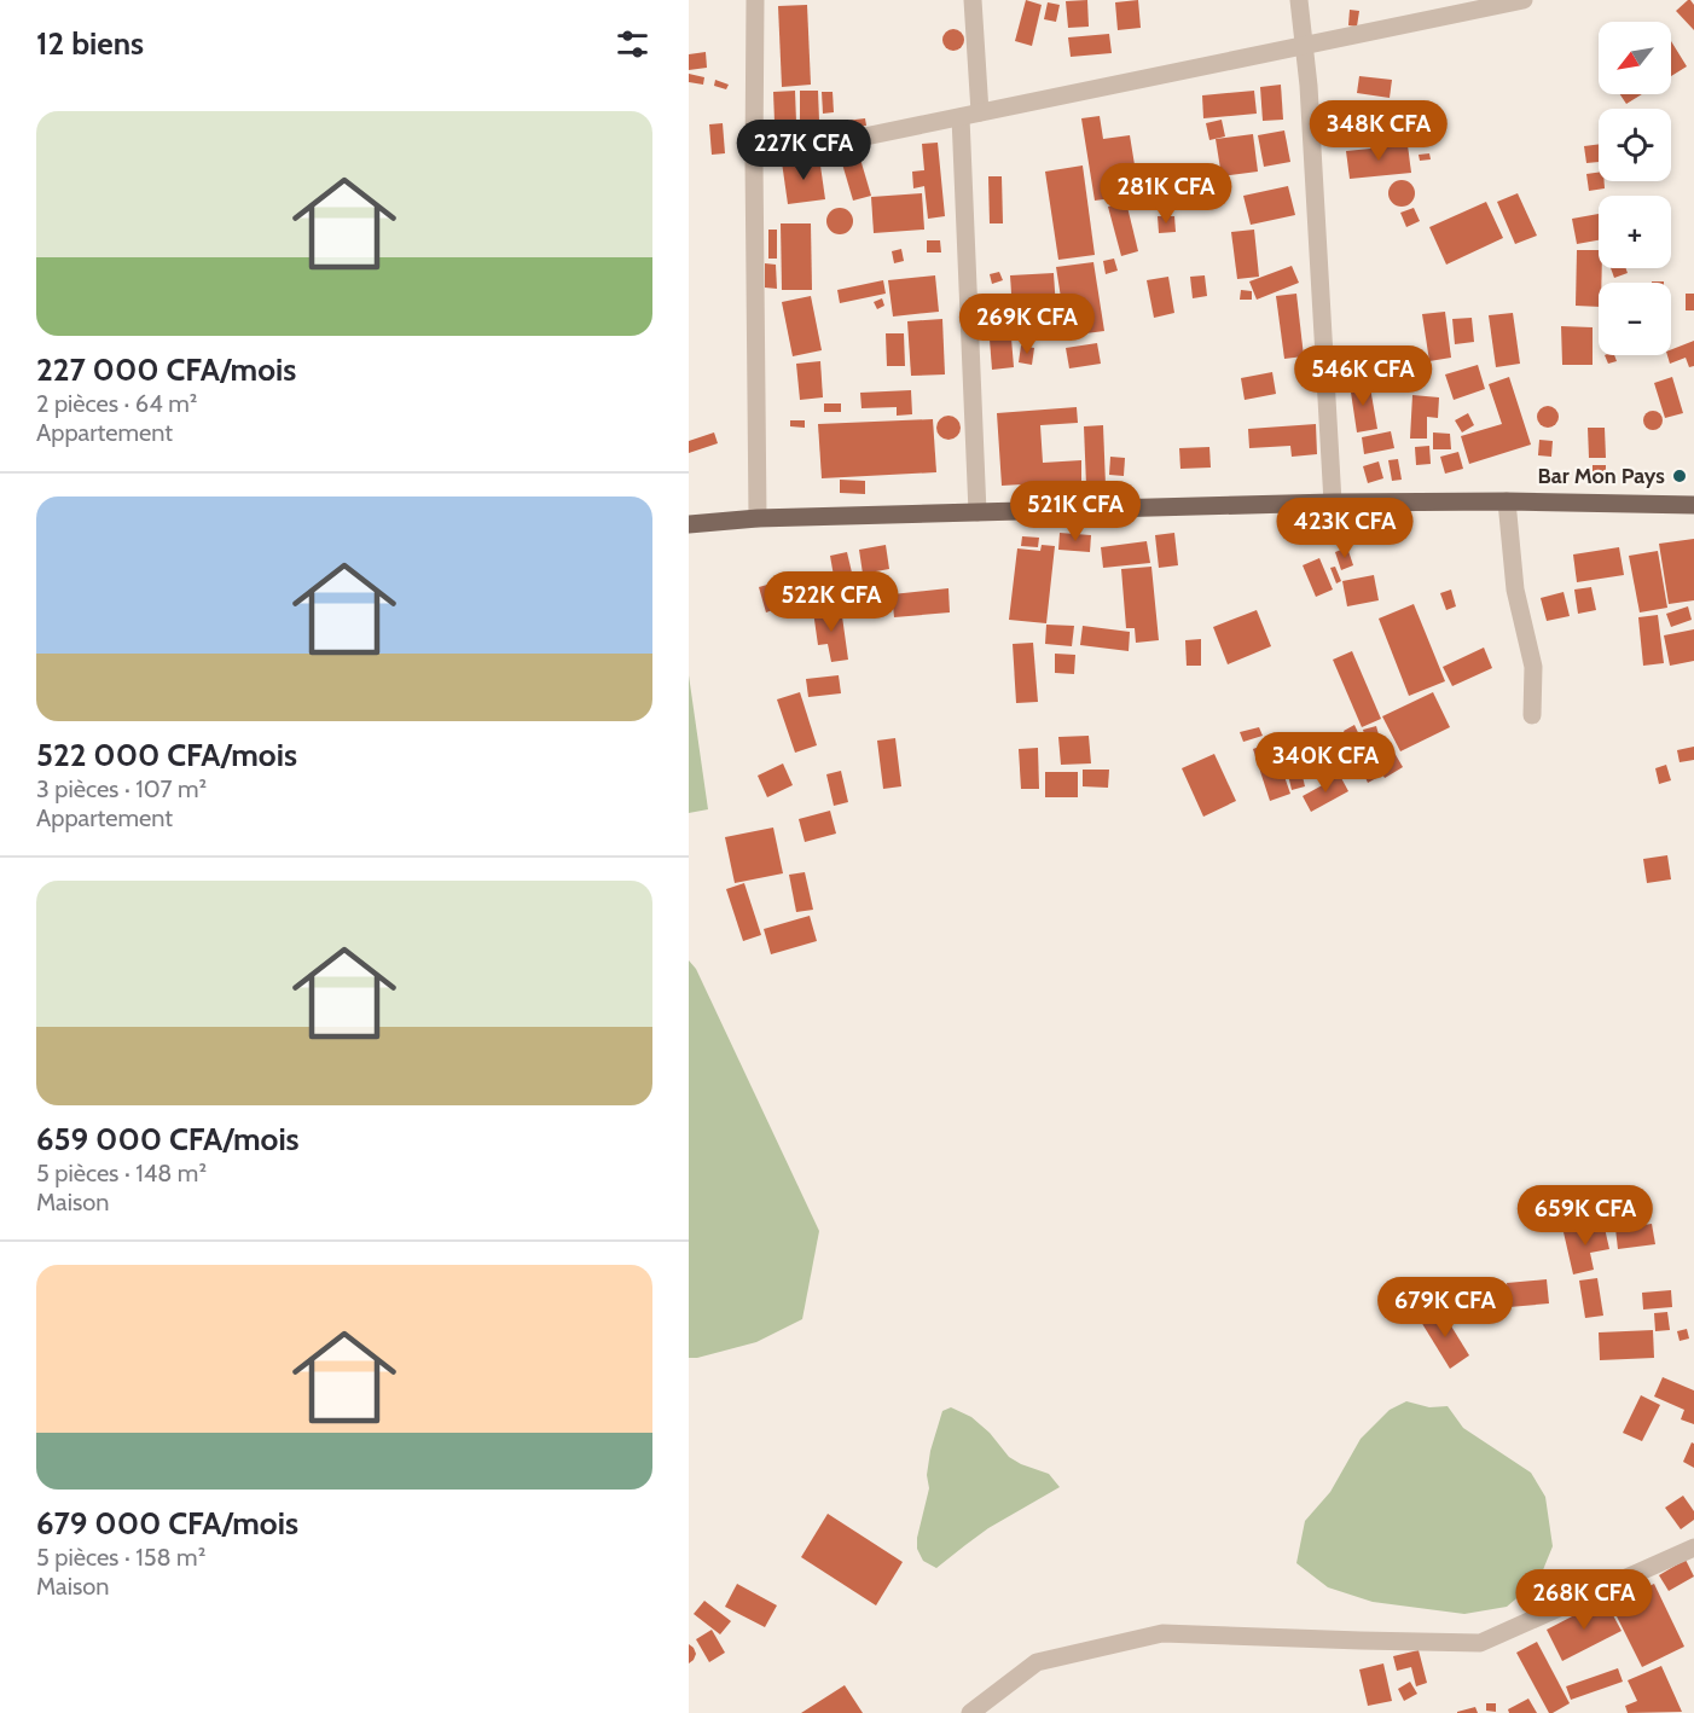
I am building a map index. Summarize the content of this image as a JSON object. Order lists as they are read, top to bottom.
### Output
{
  "places": ["Bar Mon Pays"],
  "north": "bottom left",
  "page": {
    "heading": "12 biens",
    "map_buttons": ["+", "−"],
    "list": [
      {
        "name": "227 000 CFA/mois",
        "note": "2 pièces · 64 m² · Appartement"
      },
      {
        "name": "522 000 CFA/mois",
        "note": "3 pièces · 107 m² · Appartement"
      },
      {
        "name": "659 000 CFA/mois",
        "note": "5 pièces · 148 m² · Maison"
      },
      {
        "name": "679 000 CFA/mois",
        "note": "5 pièces · 158 m² · Maison"
      }
    ],
    "price": [
      "348K CFA",
      "227K CFA",
      "281K CFA",
      "269K CFA",
      "546K CFA",
      "521K CFA",
      "423K CFA",
      "522K CFA",
      "340K CFA",
      "659K CFA",
      "679K CFA",
      "268K CFA"
    ]
  }
}
